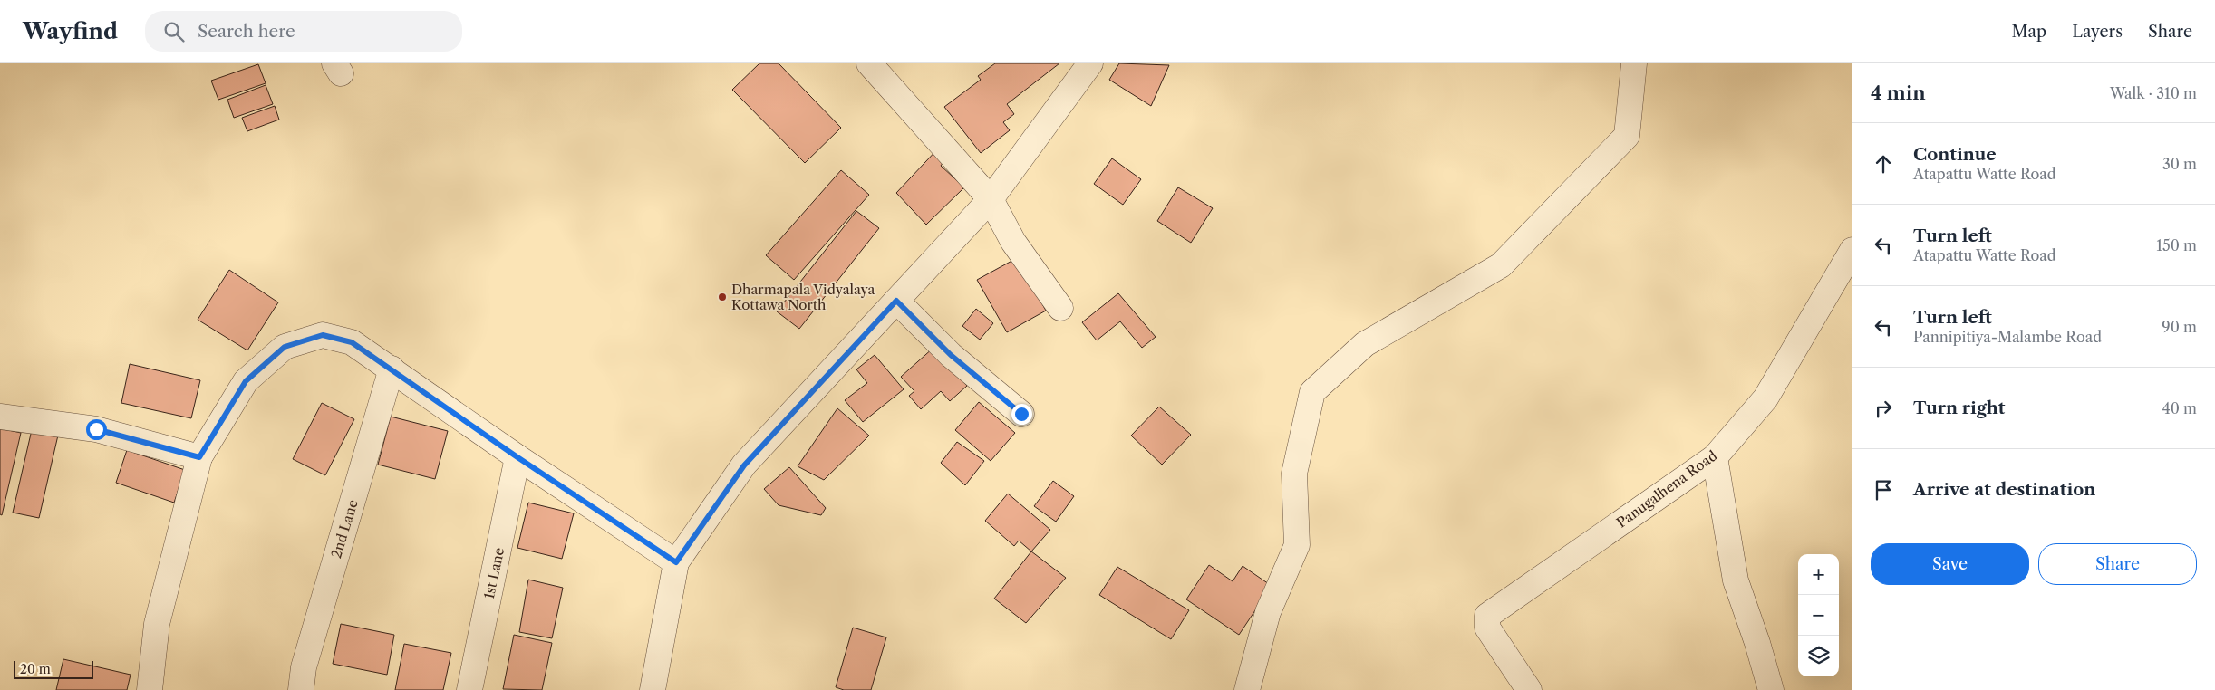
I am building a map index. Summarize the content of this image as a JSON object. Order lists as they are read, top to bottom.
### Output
{
  "streets": {
    "street": ["Panugalhena Road", "2nd Lane", "1st Lane"]
  },
  "places": ["Dharmapala Vidyalaya Kottawa North"],
  "scale_bar": "20 m",
  "page": {
    "header": "Wayfind",
    "search": "Search here",
    "nav": ["Map", "Layers", "Share"],
    "heading": ["4 min", "Walk · 310 m"],
    "list": [
      ["Continue", "Atapattu Watte Road", "30 m"],
      ["Turn left", "Atapattu Watte Road", "150 m"],
      ["Turn left", "Pannipitiya-Malambe Road", "90 m"],
      ["Turn right", "40 m"],
      "Arrive at destination"
    ],
    "buttons": ["Save", "Share"],
    "map_buttons": ["+", "−"],
    "scale": "20 m"
  }
}
